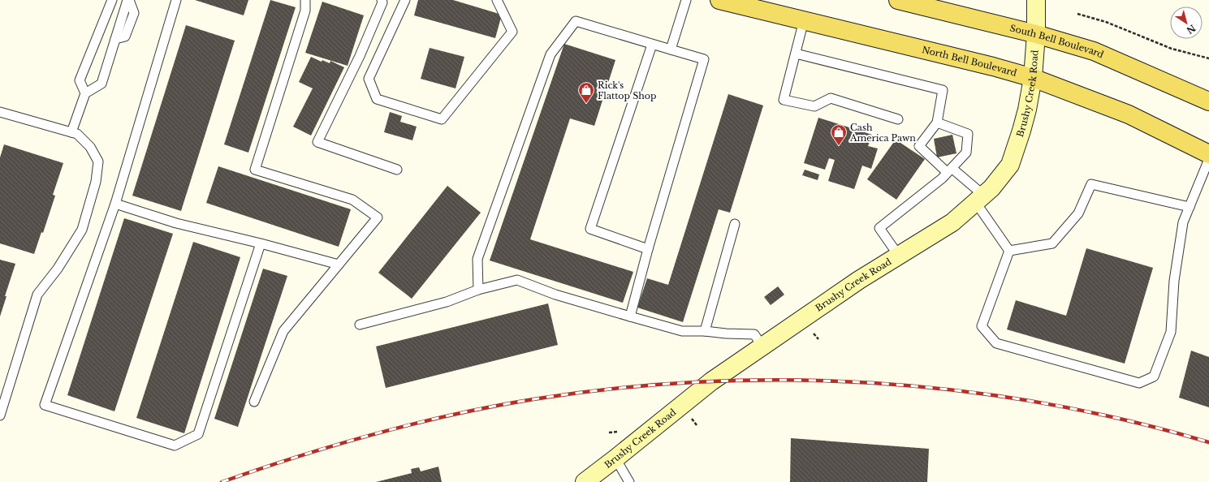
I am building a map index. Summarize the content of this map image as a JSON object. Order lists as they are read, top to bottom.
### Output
{
  "streets": {
    "main road": ["South Bell Boulevard", "North Bell Boulevard"],
    "street": ["Brushy Creek Road"]
  },
  "crossings": [
    ["South Bell Boulevard", "Brushy Creek Road"],
    ["North Bell Boulevard", "Brushy Creek Road"]
  ],
  "places": {
    "shop": ["Rick's Flattop Shop", "Cash America Pawn"]
  },
  "north": "bottom right"
}
